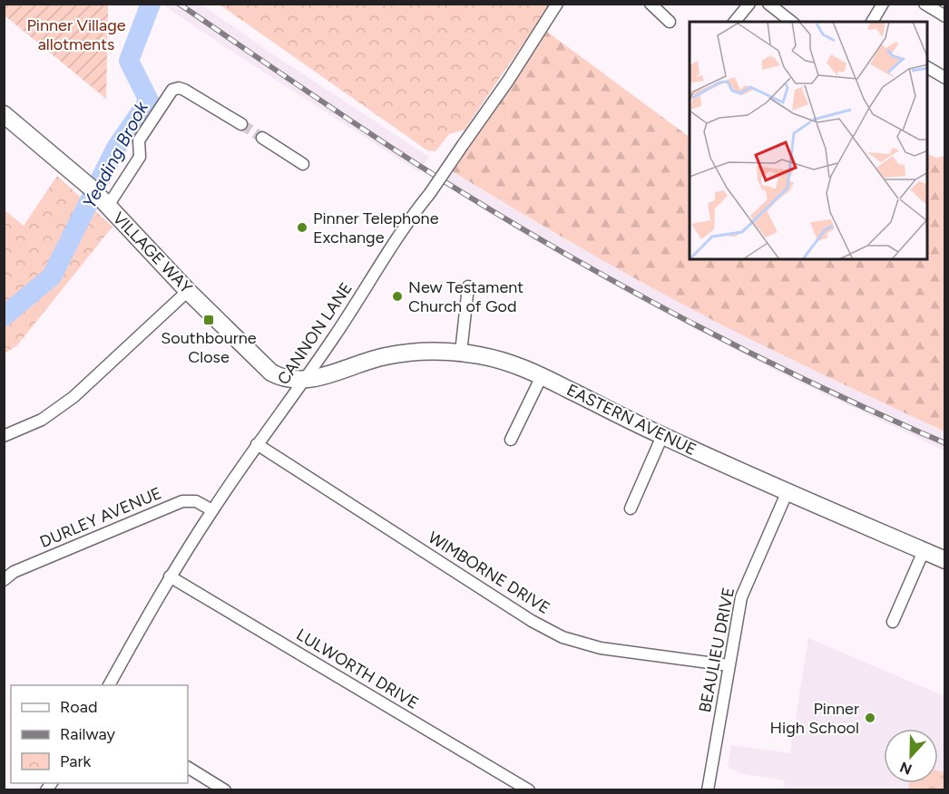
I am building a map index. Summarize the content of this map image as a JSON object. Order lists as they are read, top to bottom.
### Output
{
  "streets": {
    "street": [
      "VILLAGE WAY",
      "CANNON LANE",
      "EASTERN AVENUE",
      "DURLEY AVENUE",
      "WIMBORNE DRIVE",
      "BEAULIEU DRIVE",
      "LULWORTH DRIVE"
    ]
  },
  "crossings": [
    ["VILLAGE WAY", "CANNON LANE"],
    ["VILLAGE WAY", "EASTERN AVENUE"],
    ["CANNON LANE", "EASTERN AVENUE"],
    ["CANNON LANE", "DURLEY AVENUE"],
    ["CANNON LANE", "WIMBORNE DRIVE"],
    ["CANNON LANE", "LULWORTH DRIVE"],
    ["EASTERN AVENUE", "BEAULIEU DRIVE"],
    ["WIMBORNE DRIVE", "BEAULIEU DRIVE"]
  ],
  "water": ["Yeading Brook"],
  "parks": ["Pinner Village allotments"],
  "places": {
    "other": ["Pinner Telephone Exchange", "New Testament Church of God", "Pinner High School"],
    "transit": ["Southbourne Close"]
  },
  "legend": ["Road", "Railway", "Park"],
  "north": "bottom"
}
